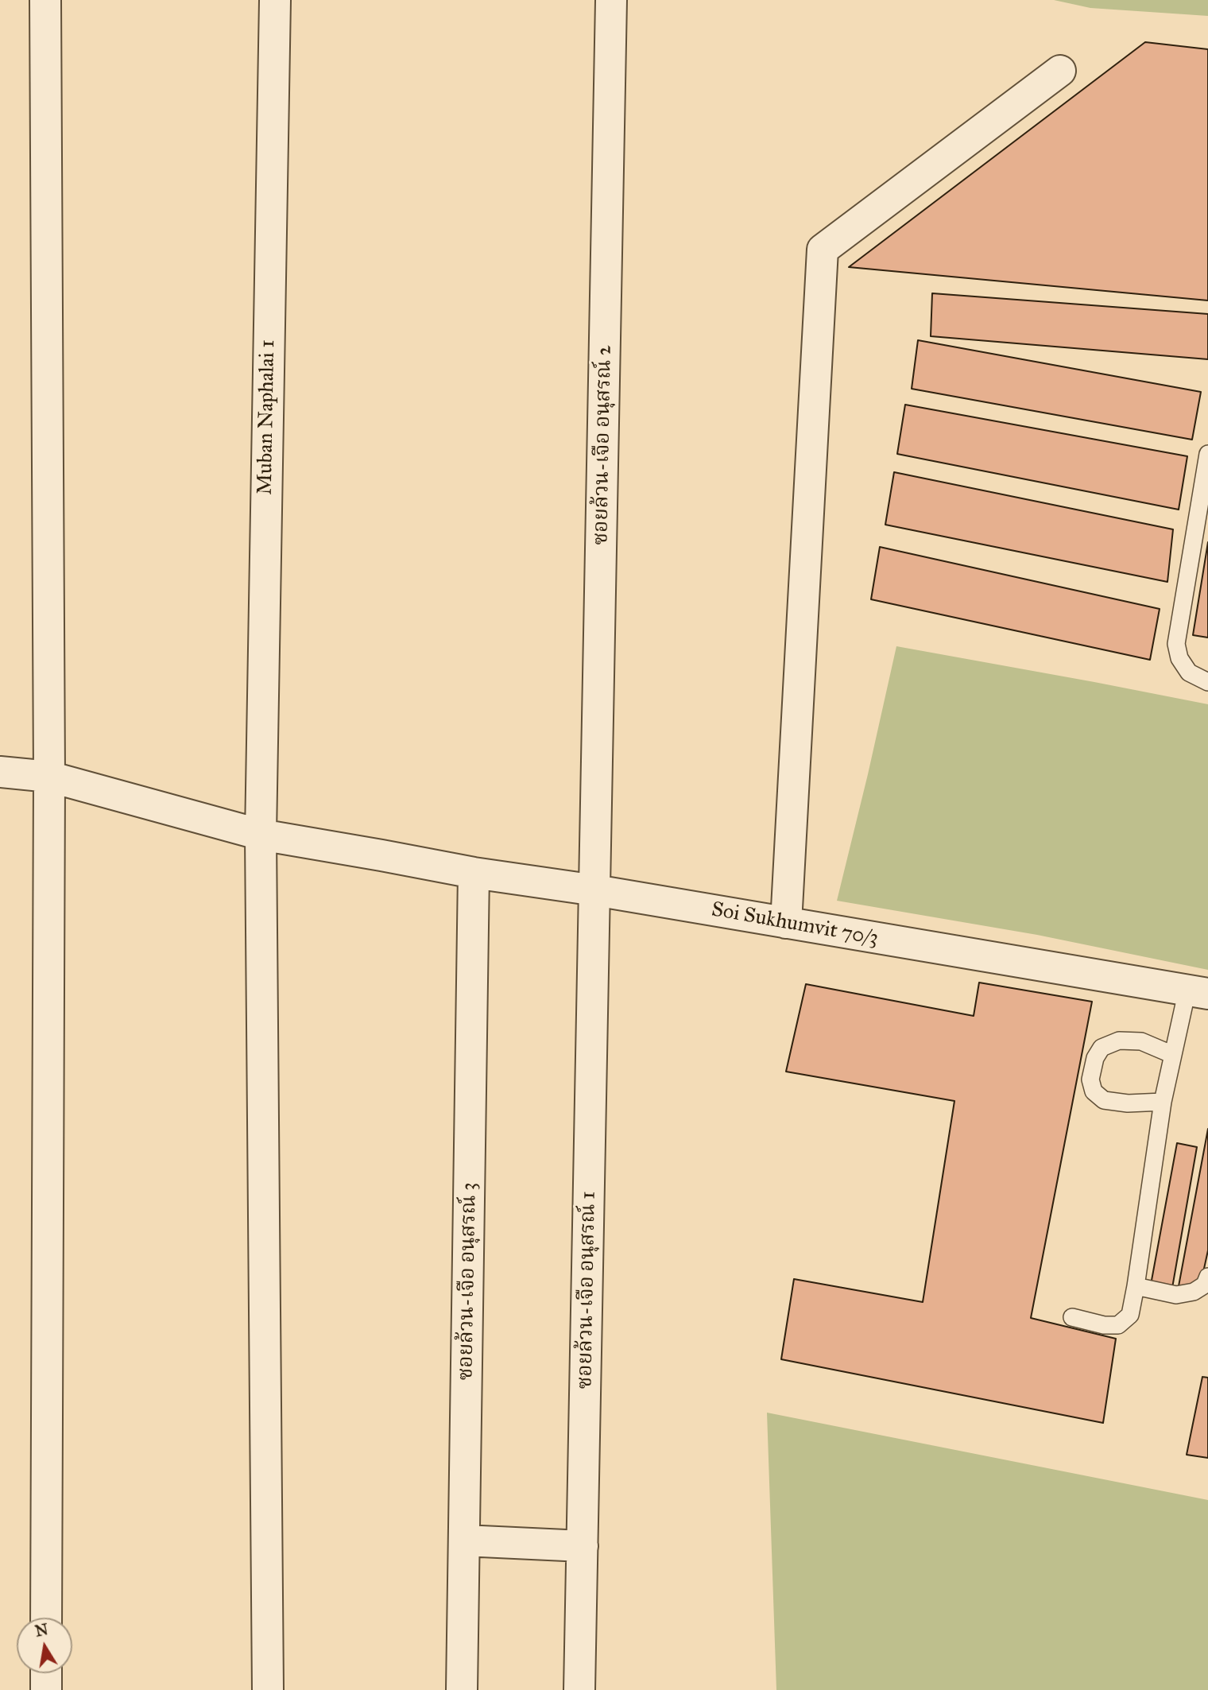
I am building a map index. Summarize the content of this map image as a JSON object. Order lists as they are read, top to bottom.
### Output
{
  "streets": {
    "street": [
      "Muban Naphalai 1",
      "ซอยล้วน-เจือ อนุสรณ์ 2",
      "Soi Sukhumvit 70/3",
      "ซอยล้วน-เจือ อนุสรณ์ 3",
      "ซอยล้วน-เจือ อนุสรณ์ 1"
    ]
  },
  "crossings": [
    ["Muban Naphalai 1", "Soi Sukhumvit 70/3"],
    ["ซอยล้วน-เจือ อนุสรณ์ 2", "Soi Sukhumvit 70/3"],
    ["ซอยล้วน-เจือ อนุสรณ์ 2", "ซอยล้วน-เจือ อนุสรณ์ 1"],
    ["Soi Sukhumvit 70/3", "ซอยล้วน-เจือ อนุสรณ์ 3"],
    ["Soi Sukhumvit 70/3", "ซอยล้วน-เจือ อนุสรณ์ 1"]
  ],
  "north": "top"
}
